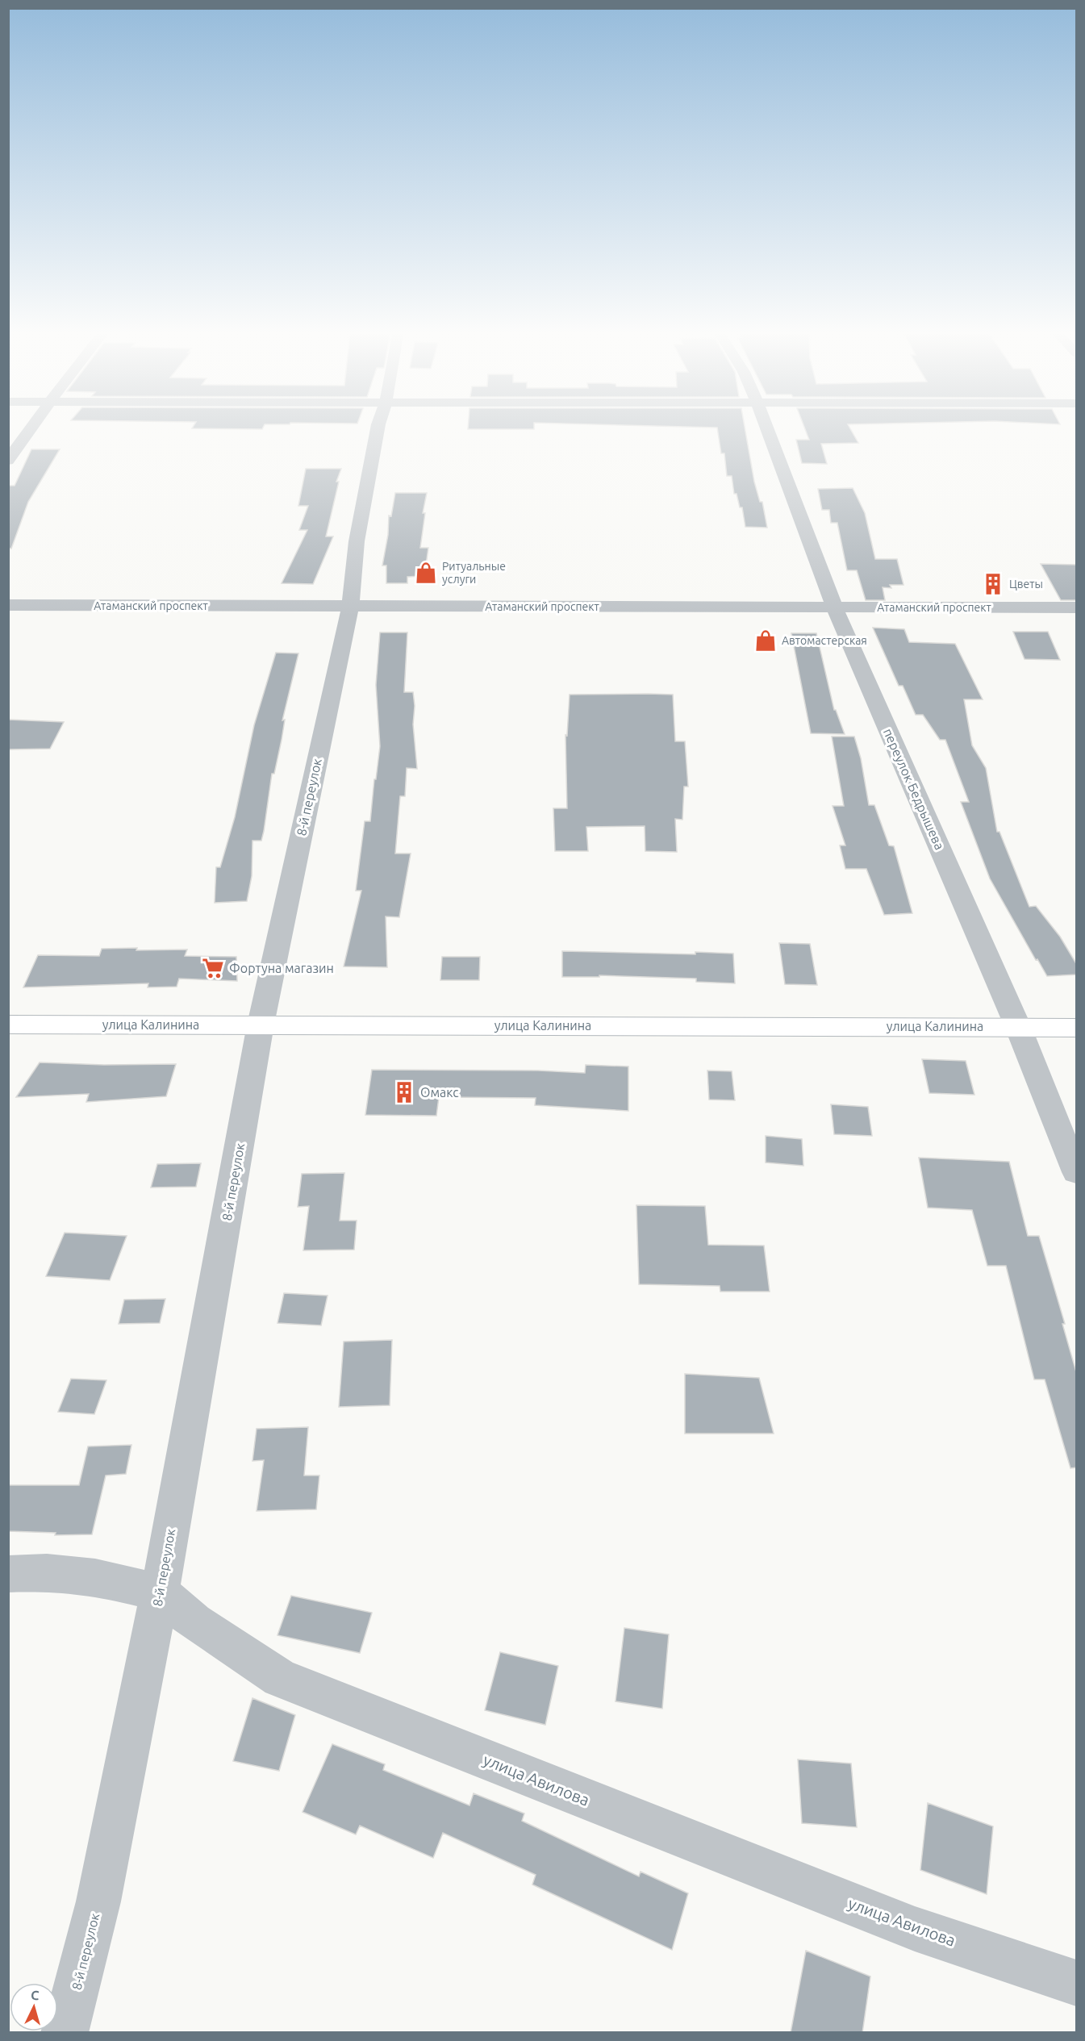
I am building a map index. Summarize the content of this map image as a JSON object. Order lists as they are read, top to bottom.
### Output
{
  "streets": {
    "main road": ["улица Калинина"],
    "street": [
      "Атаманский проспект",
      "переулок Бедрышева",
      "8-й переулок",
      "улица Авилова"
    ]
  },
  "crossings": [
    ["Атаманский проспект", "переулок Бедрышева"],
    ["Атаманский проспект", "8-й переулок"],
    ["переулок Бедрышева", "улица Калинина"],
    ["8-й переулок", "улица Калинина"],
    ["8-й переулок", "улица Авилова"]
  ],
  "places": {
    "shop": ["Ритуальные услуги", "Автомастерская"],
    "building": ["Цветы", "Омакс"],
    "supermarket": ["Фортуна магазин"]
  },
  "north": "top"
}
